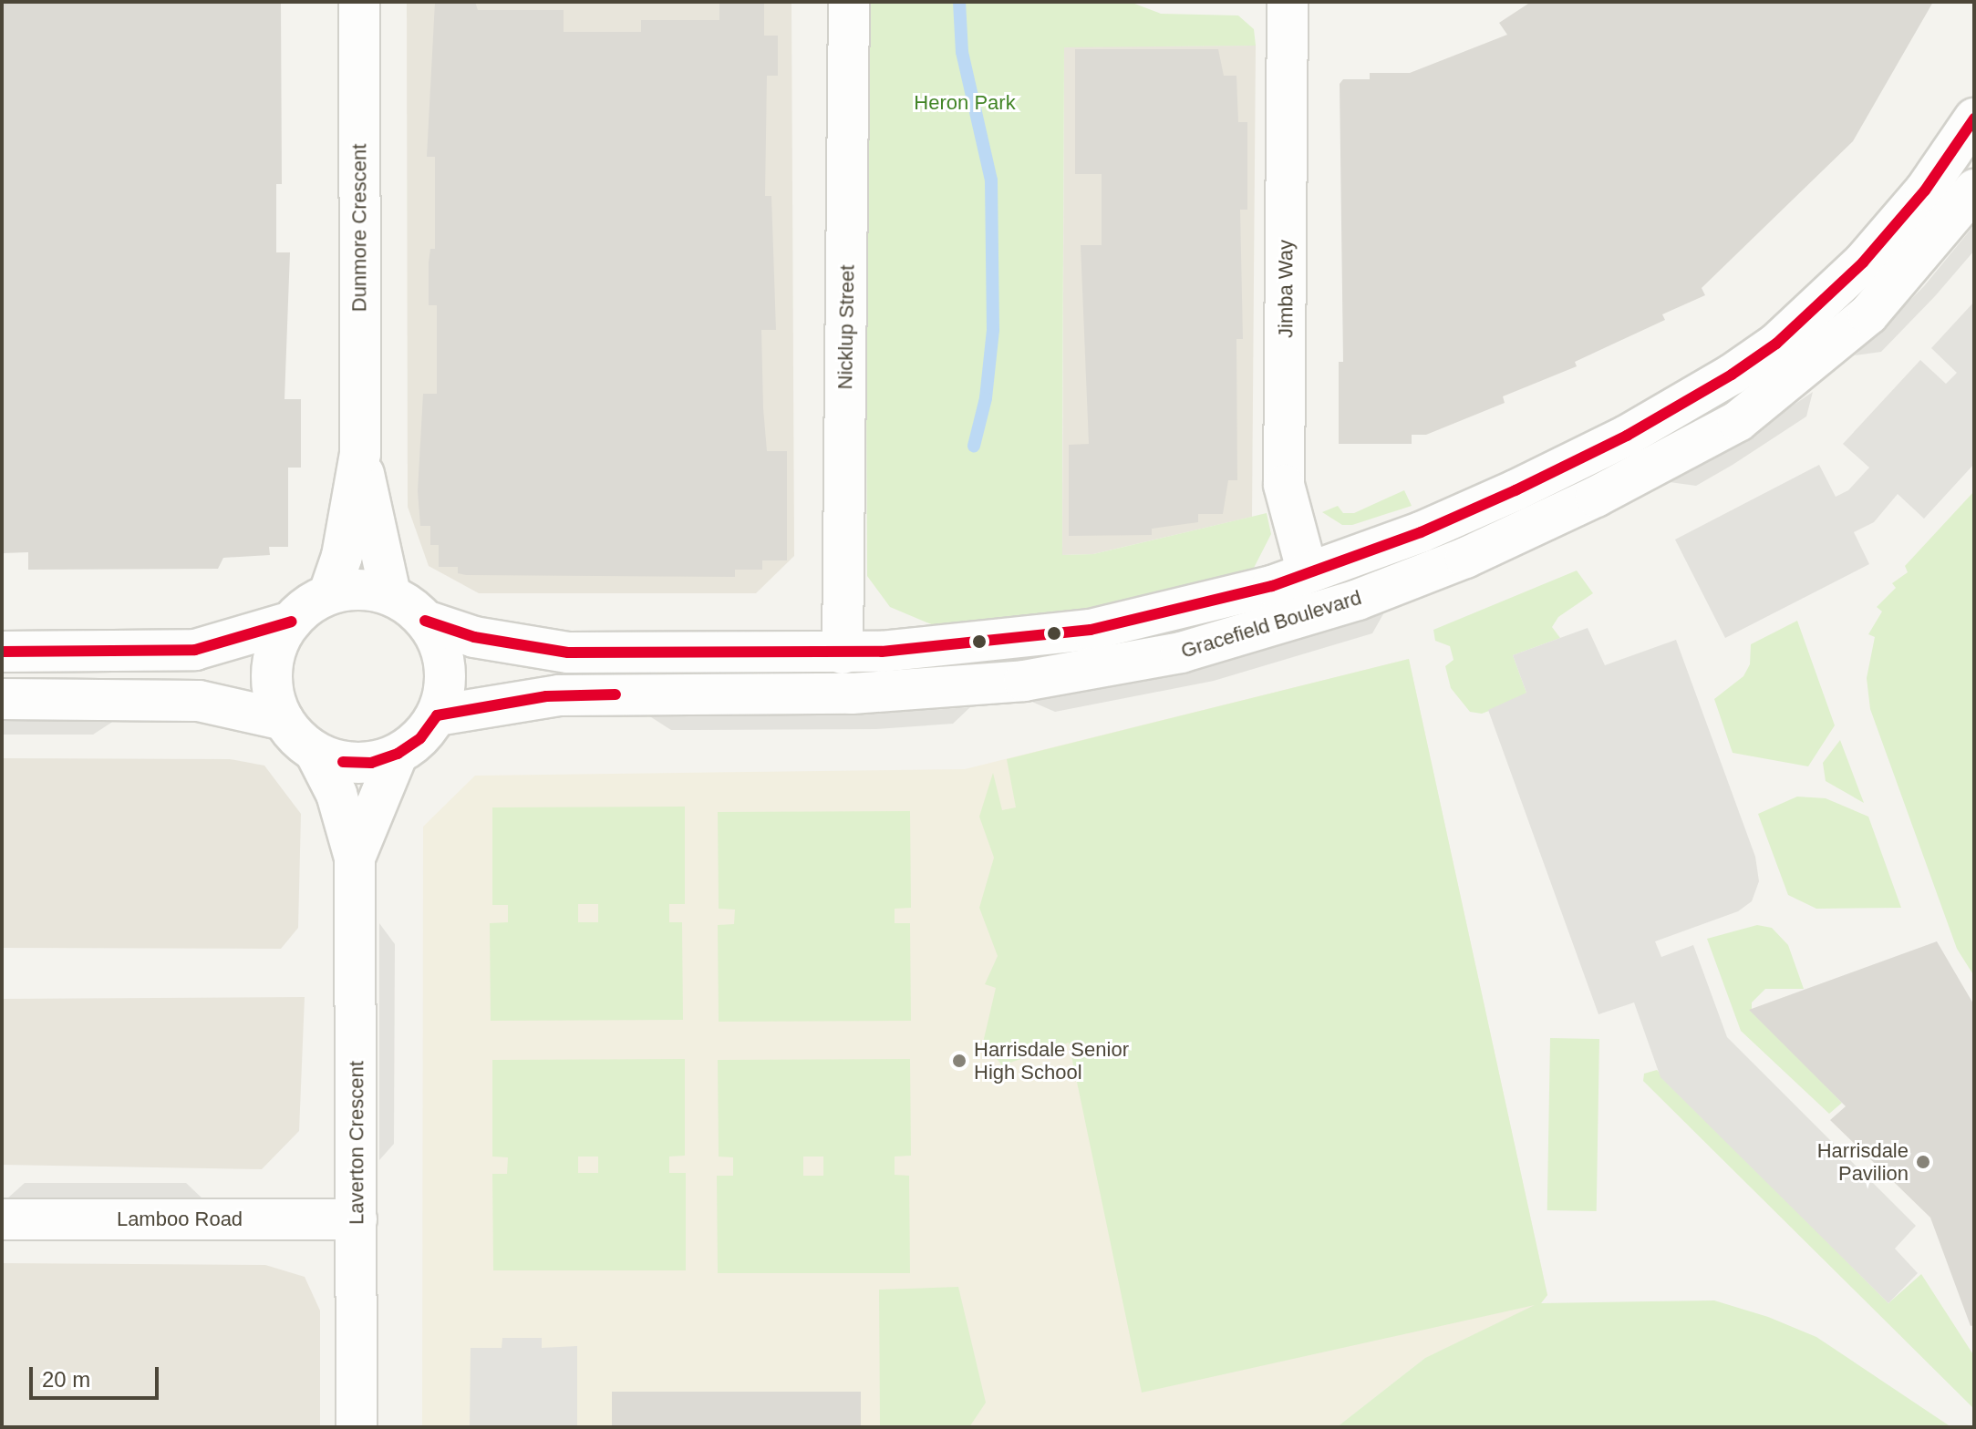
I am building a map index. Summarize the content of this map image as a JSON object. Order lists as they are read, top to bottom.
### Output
{
  "streets": {
    "street": [
      "Dunmore Crescent",
      "Jimba Way",
      "Nicklup Street",
      "Gracefield Boulevard",
      "Laverton Crescent",
      "Lamboo Road"
    ]
  },
  "crossings": [
    ["Dunmore Crescent", "Gracefield Boulevard"],
    ["Dunmore Crescent", "Laverton Crescent"],
    ["Jimba Way", "Gracefield Boulevard"],
    ["Nicklup Street", "Gracefield Boulevard"],
    ["Gracefield Boulevard", "Laverton Crescent"],
    ["Laverton Crescent", "Lamboo Road"]
  ],
  "parks": ["Heron Park"],
  "places": ["Harrisdale Senior High School", "Harrisdale Pavilion"],
  "scale_bar": "20 m"
}
